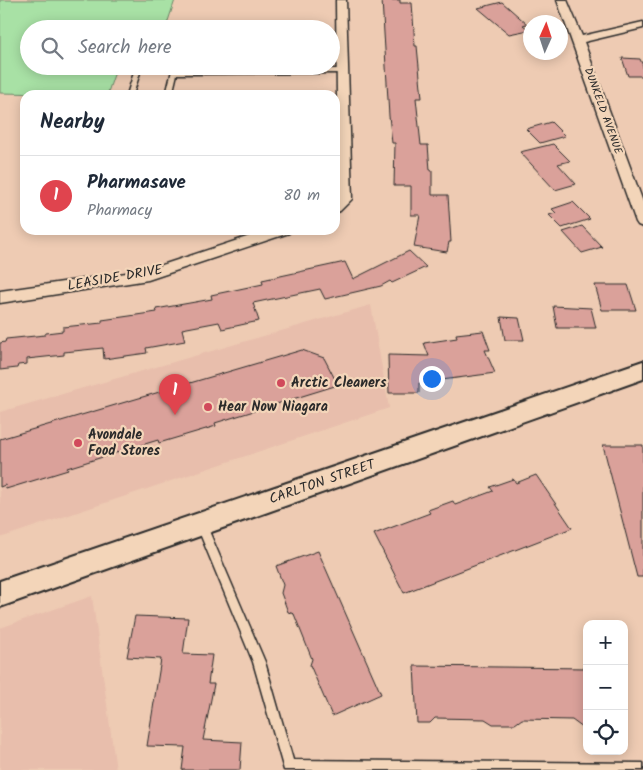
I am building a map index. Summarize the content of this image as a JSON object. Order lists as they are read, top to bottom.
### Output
{
  "streets": {
    "main road": ["CARLTON STREET"],
    "street": ["DUNKELD AVENUE", "LEASIDE DRIVE"]
  },
  "places": ["Arctic Cleaners", "Hear Now Niagara", "Avondale Food Stores"],
  "north": "top",
  "page": {
    "search": "Search here",
    "heading": "Nearby",
    "list": [
      {
        "mark": "1",
        "name": "Pharmasave",
        "note": "Pharmacy",
        "value": "80 m"
      }
    ],
    "pins": "1",
    "map_buttons": ["+", "−"]
  }
}
